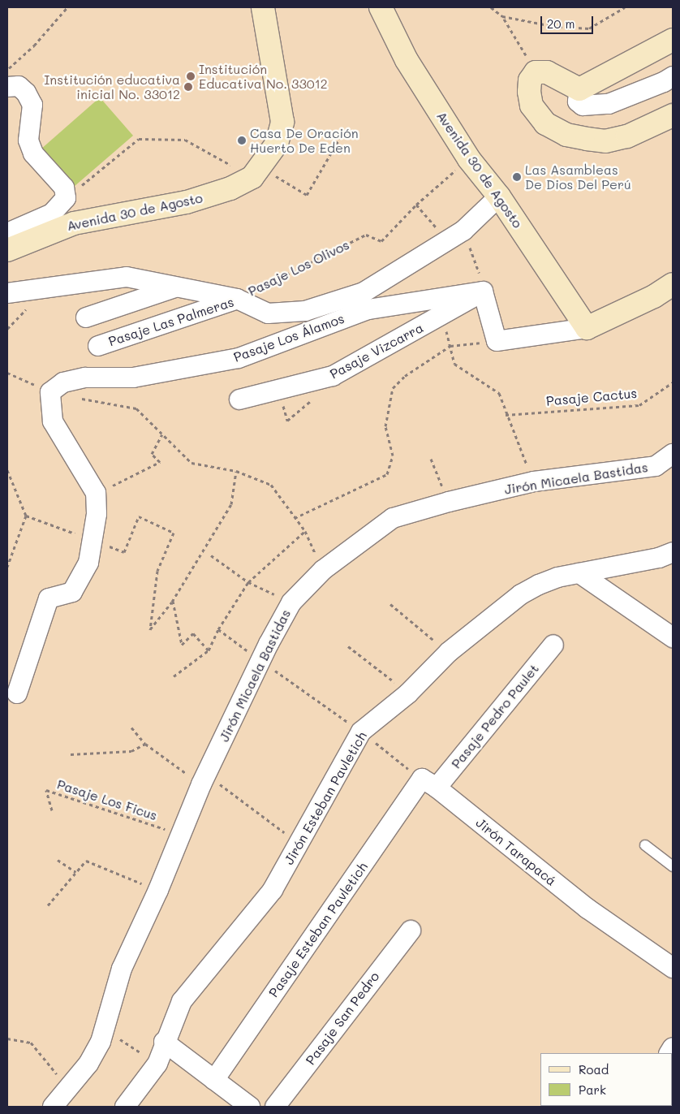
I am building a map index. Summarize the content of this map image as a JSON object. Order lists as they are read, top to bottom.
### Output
{
  "streets": {
    "street": [
      "Avenida 30 de Agosto",
      "Pasaje Los Olivos",
      "Pasaje Las Palmeras",
      "Pasaje Los Álamos",
      "Pasaje Vizcarra",
      "Jirón Micaela Bastidas",
      "Pasaje Pedro Paulet",
      "Jirón Esteban Pavletich",
      "Jirón Tarapacá",
      "Pasaje Esteban Pavletich",
      "Pasaje San Pedro"
    ],
    "path": ["Pasaje Cactus", "Pasaje Los Ficus"]
  },
  "crossings": [
    ["Avenida 30 de Agosto", "Pasaje Las Palmeras"],
    ["Pasaje Los Olivos", "Pasaje Las Palmeras"],
    ["Pasaje Los Álamos", "Pasaje Vizcarra"],
    ["Jirón Micaela Bastidas", "Pasaje Los Ficus"],
    ["Pasaje Pedro Paulet", "Jirón Tarapacá"],
    ["Pasaje Pedro Paulet", "Pasaje Esteban Pavletich"],
    ["Jirón Tarapacá", "Pasaje Esteban Pavletich"]
  ],
  "places": [
    "Institución Educativa No. 33012",
    "Institución educativa inicial No. 33012",
    "Casa De Oración Huerto De Eden",
    "Las Asambleas De Dios Del Perú"
  ],
  "legend": ["Road", "Park"],
  "scale_bar": "20 m"
}
